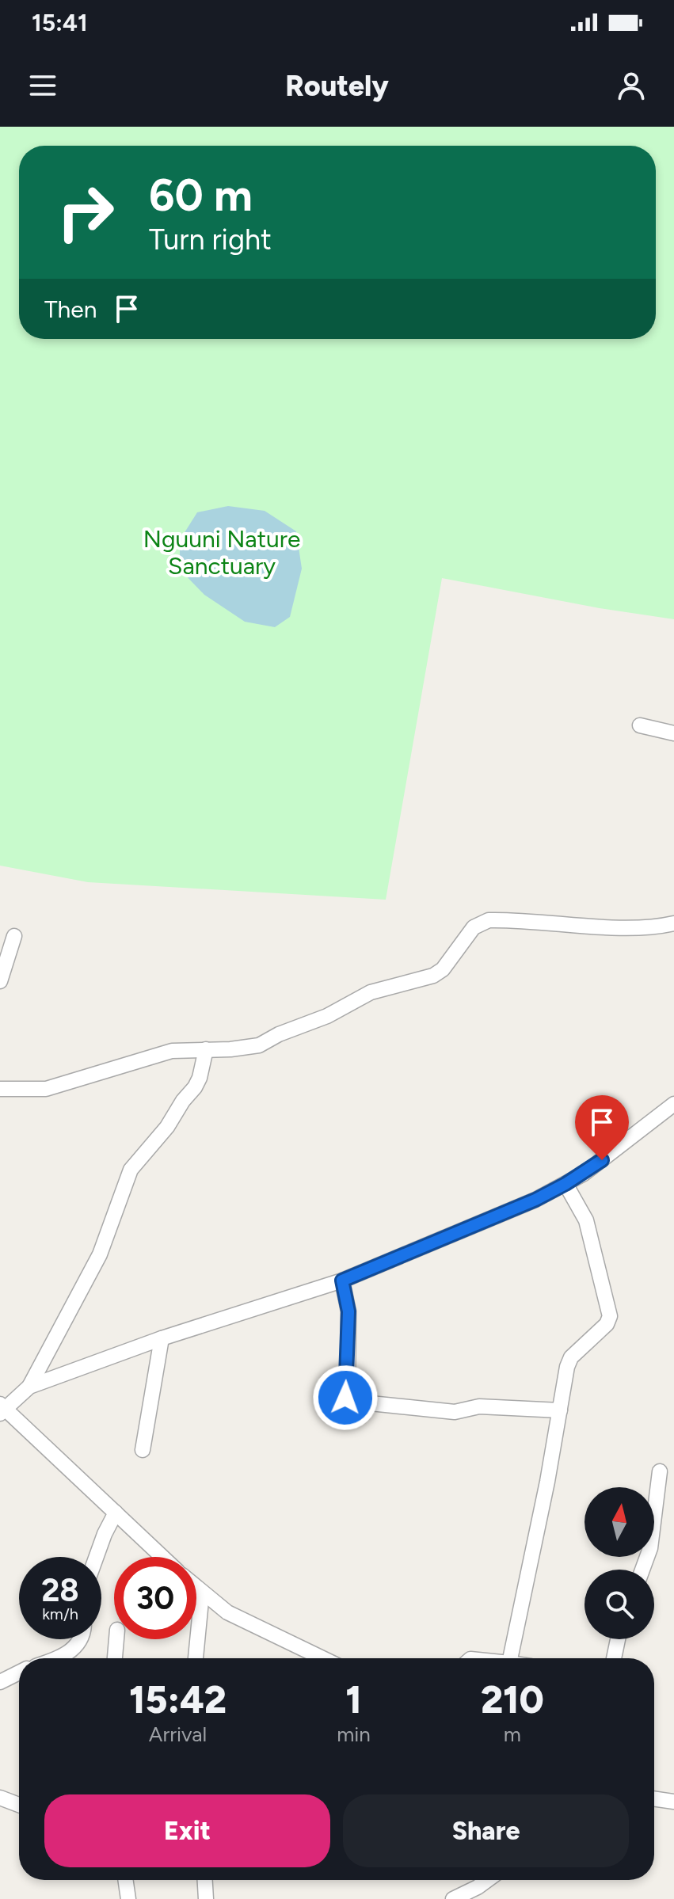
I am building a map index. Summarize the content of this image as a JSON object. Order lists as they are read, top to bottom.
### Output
{
  "parks": ["Nguuni Nature Sanctuary"],
  "north": "top",
  "page": {
    "status": "15:41",
    "header": "Routely",
    "turn": ["60 m", "Turn right"],
    "then": "Then",
    "speed": "28 km/h",
    "limit": "30",
    "eta": [
      "15:42",
      "Arrival",
      "1",
      "min",
      "210",
      "m"
    ],
    "buttons": ["Exit", "Share"]
  }
}
